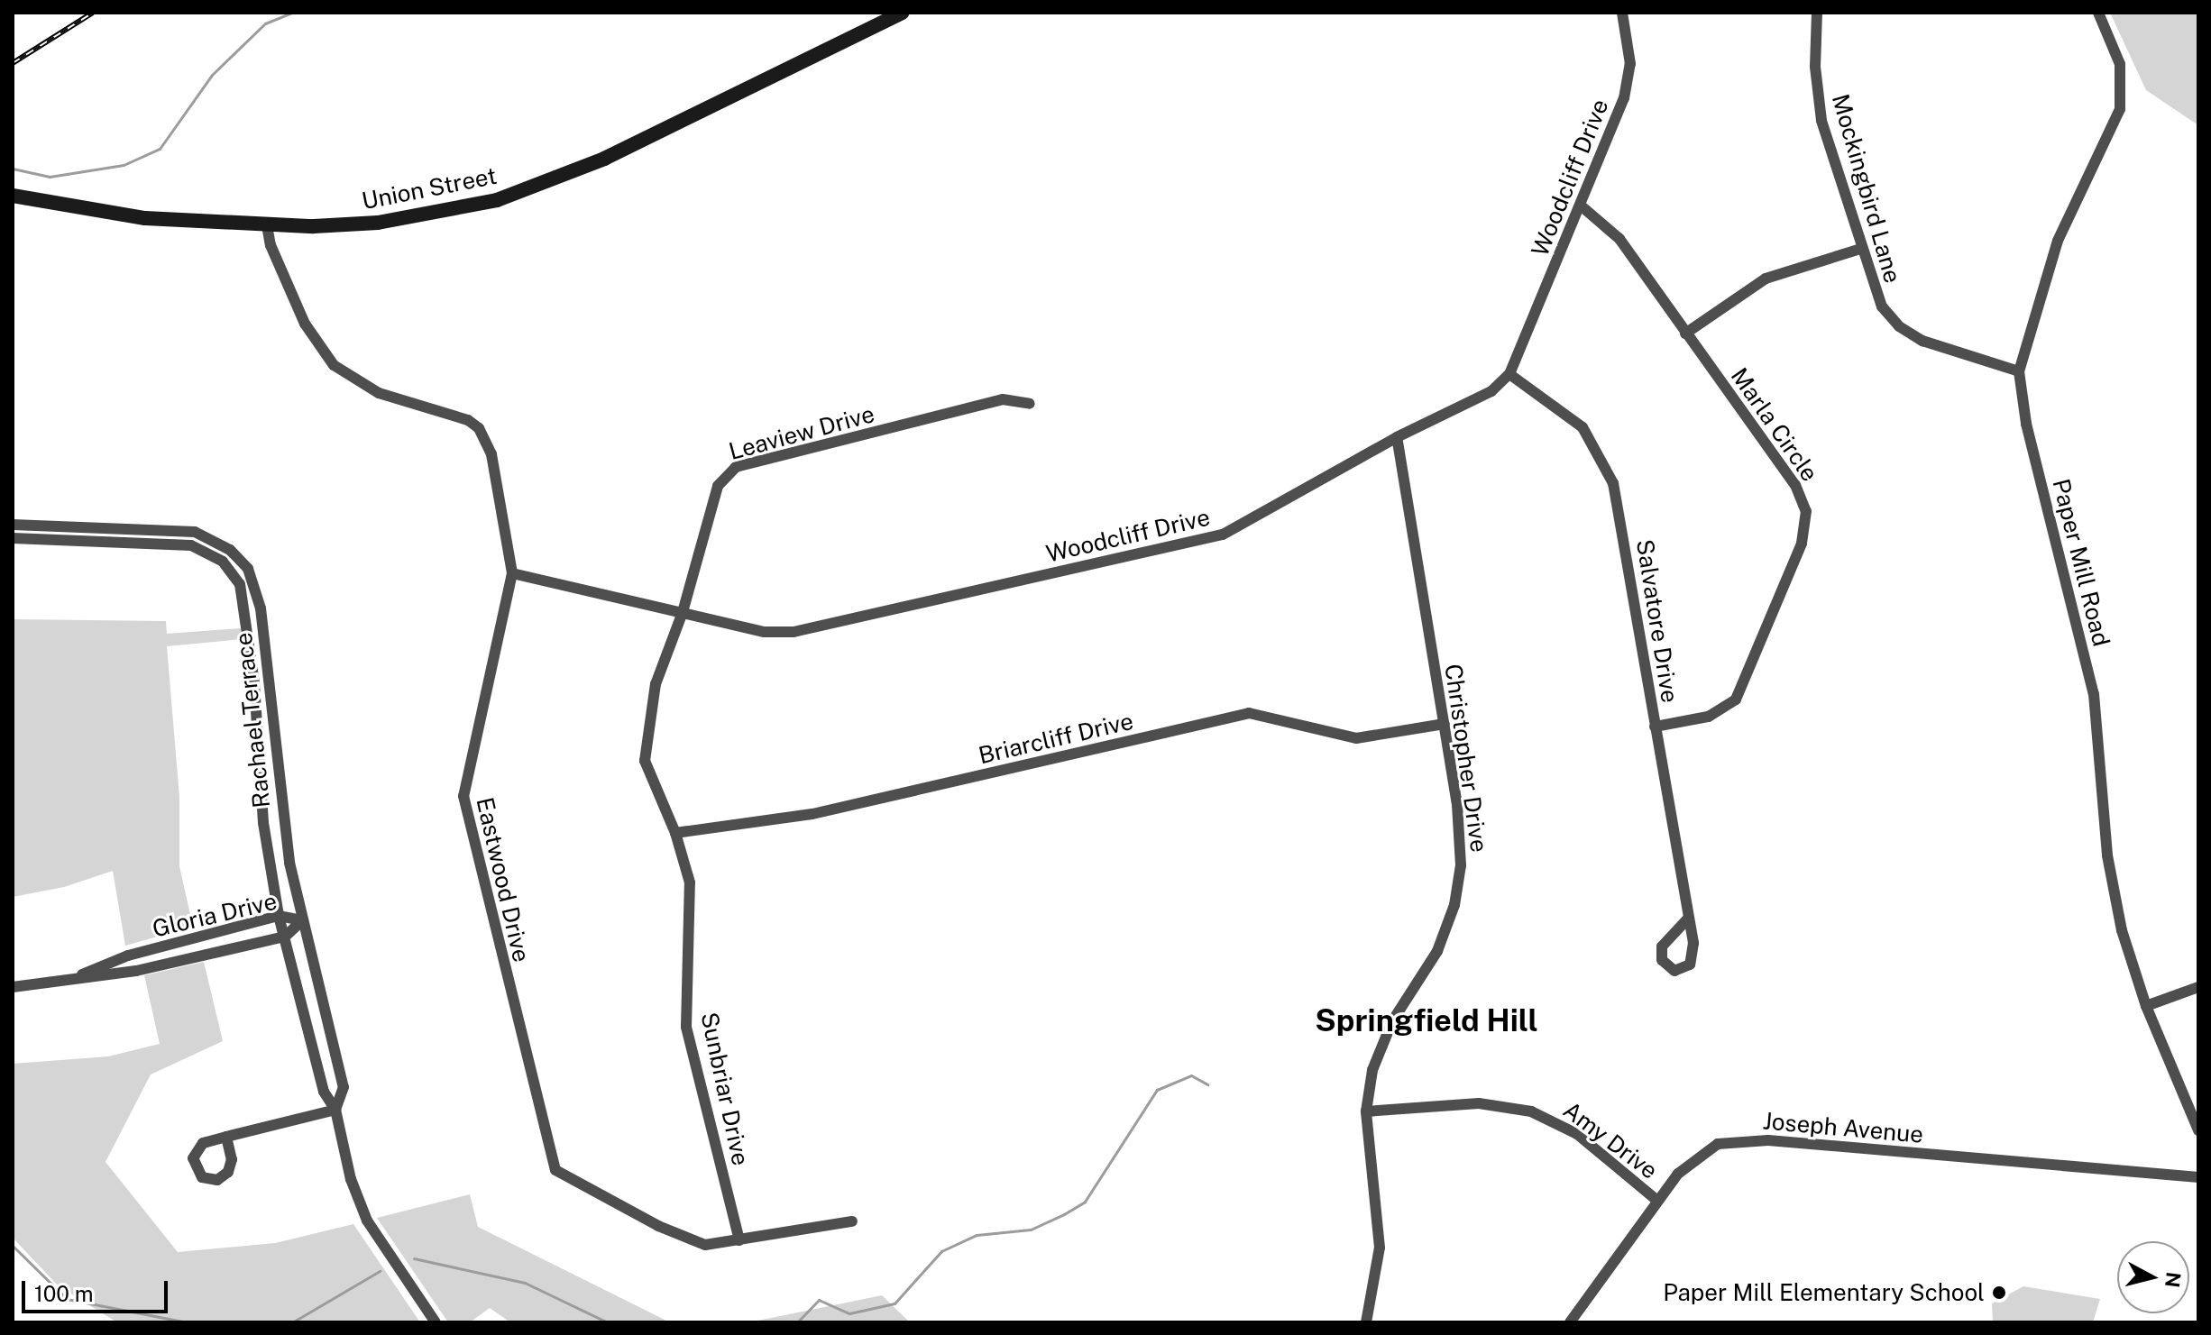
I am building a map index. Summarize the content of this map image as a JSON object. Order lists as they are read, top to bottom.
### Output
{
  "streets": {
    "main road": ["Union Street"],
    "street": [
      "Woodcliff Drive",
      "Mockingbird Lane",
      "Marla Circle",
      "Leaview Drive",
      "Paper Mill Road",
      "Salvatore Drive",
      "Rachael Terrace",
      "Briarcliff Drive",
      "Christopher Drive",
      "Eastwood Drive",
      "Gloria Drive",
      "Sunbriar Drive",
      "Joseph Avenue",
      "Amy Drive"
    ]
  },
  "crossings": [
    ["Woodcliff Drive", "Marla Circle"],
    ["Woodcliff Drive", "Leaview Drive"],
    ["Woodcliff Drive", "Salvatore Drive"],
    ["Woodcliff Drive", "Christopher Drive"],
    ["Woodcliff Drive", "Eastwood Drive"],
    ["Woodcliff Drive", "Sunbriar Drive"],
    ["Union Street", "Eastwood Drive"],
    ["Mockingbird Lane", "Paper Mill Road"],
    ["Marla Circle", "Salvatore Drive"],
    ["Leaview Drive", "Sunbriar Drive"],
    ["Rachael Terrace", "Gloria Drive"],
    ["Briarcliff Drive", "Christopher Drive"],
    ["Briarcliff Drive", "Sunbriar Drive"],
    ["Christopher Drive", "Amy Drive"],
    ["Eastwood Drive", "Sunbriar Drive"],
    ["Joseph Avenue", "Amy Drive"]
  ],
  "districts": ["Springfield Hill"],
  "places": ["Paper Mill Elementary School"],
  "scale_bar": "100 m",
  "north": "right"
}
